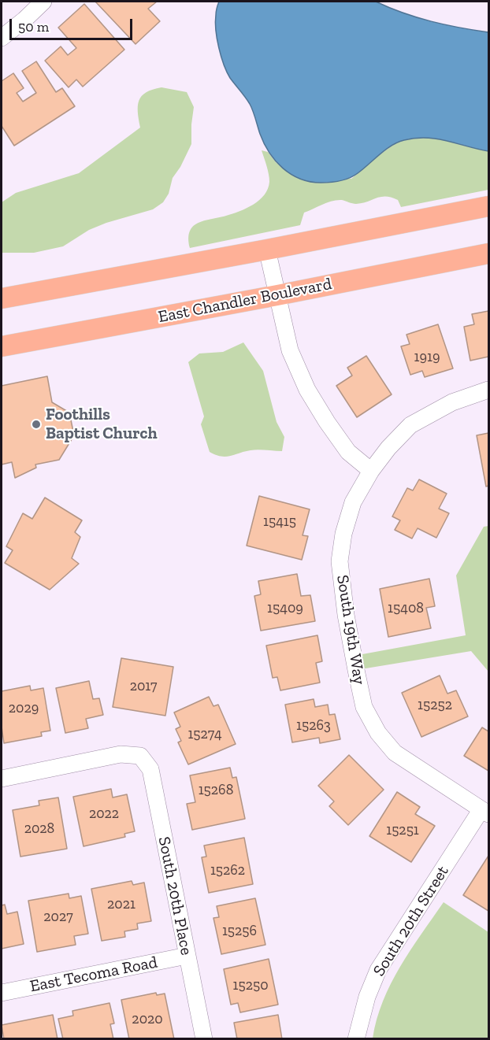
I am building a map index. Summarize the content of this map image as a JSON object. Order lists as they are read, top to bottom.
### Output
{
  "streets": {
    "main road": ["East Chandler Boulevard"],
    "street": [
      "South 19th Way",
      "South 20th Place",
      "South 20th Street",
      "East Tecoma Road"
    ]
  },
  "crossings": [
    ["South 19th Way", "South 20th Street"],
    ["South 20th Place", "East Tecoma Road"]
  ],
  "places": ["Foothills Baptist Church"],
  "house_numbers": [
    "1919",
    "15415",
    "15409",
    "15408",
    "2017",
    "15252",
    "2029",
    "15263",
    "15274",
    "15268",
    "2022",
    "2028",
    "15251",
    "15262",
    "2021",
    "2027",
    "15256",
    "15250",
    "2020"
  ],
  "scale_bar": "50 m"
}
